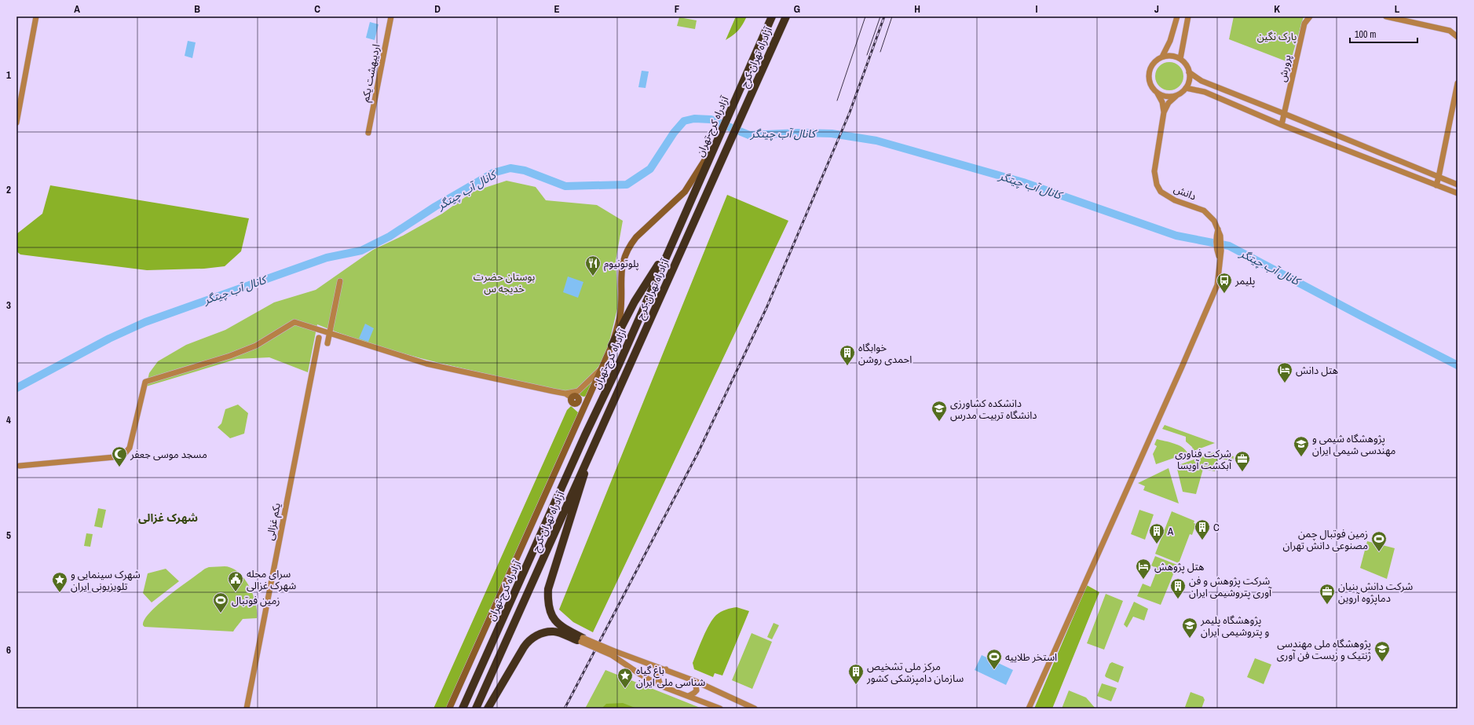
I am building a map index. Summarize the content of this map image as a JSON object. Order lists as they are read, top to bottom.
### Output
{
  "streets": {
    "highway": ["آزادراه تهران-کرج", "آزادراه کرج-تهران"],
    "street": [
      "پرورش",
      "اردیبهشت یکم",
      "دانش",
      "یکم غزالی"
    ]
  },
  "districts": ["شهرک غزالی"],
  "water": ["کانال آب چیتگر"],
  "parks": ["پارک نگین", "بوستان حضرت خدیجه س"],
  "places": {
    "restaurant": ["پلوتونیوم"],
    "bus stop": ["پلیمر"],
    "building": [
      "خوابگاه احمدی روشن",
      "C",
      "A",
      "شرکت پژوهش و فن آوری پتروشیمی ایران",
      "مرکز ملی تشخیص سازمان دامپزشکی کشور"
    ],
    "hotel": ["هتل دانش", "هتل پژوهش"],
    "school or university": [
      "دانشکده کشاورزی دانشگاه تربیت مدرس",
      "پژوهشگاه شیمی و مهندسی شیمی ایران",
      "پژوهشگاه پلیمر و پتروشیمی ایران",
      "پژوهشگاه ملی مهندسی ژنتیک و زیست فن آوری"
    ],
    "mosque": ["مسجد موسی جعفر"],
    "office": ["شرکت فناوری آبکشت آویسا", "شرکت دانش بنیان دماپژوه آروین"],
    "sports": ["زمین فوتبال چمن مصنوعی دانش تهران", "زمین فوتبال", "استخر طلاییه"],
    "public building": ["سرای محله شهرک غزالی"],
    "place": ["شهرک سینمایی و تلویزیونی ایران", "باغ گیاه‌ شناسی ملی ایران"]
  },
  "scale_bar": "100 m",
  "grid": {
    "columns": [
      "A",
      "B",
      "C",
      "D",
      "E",
      "F",
      "G",
      "H",
      "I",
      "J",
      "K",
      "L"
    ],
    "rows": [
      "1",
      "2",
      "3",
      "4",
      "5",
      "6"
    ]
  }
}
